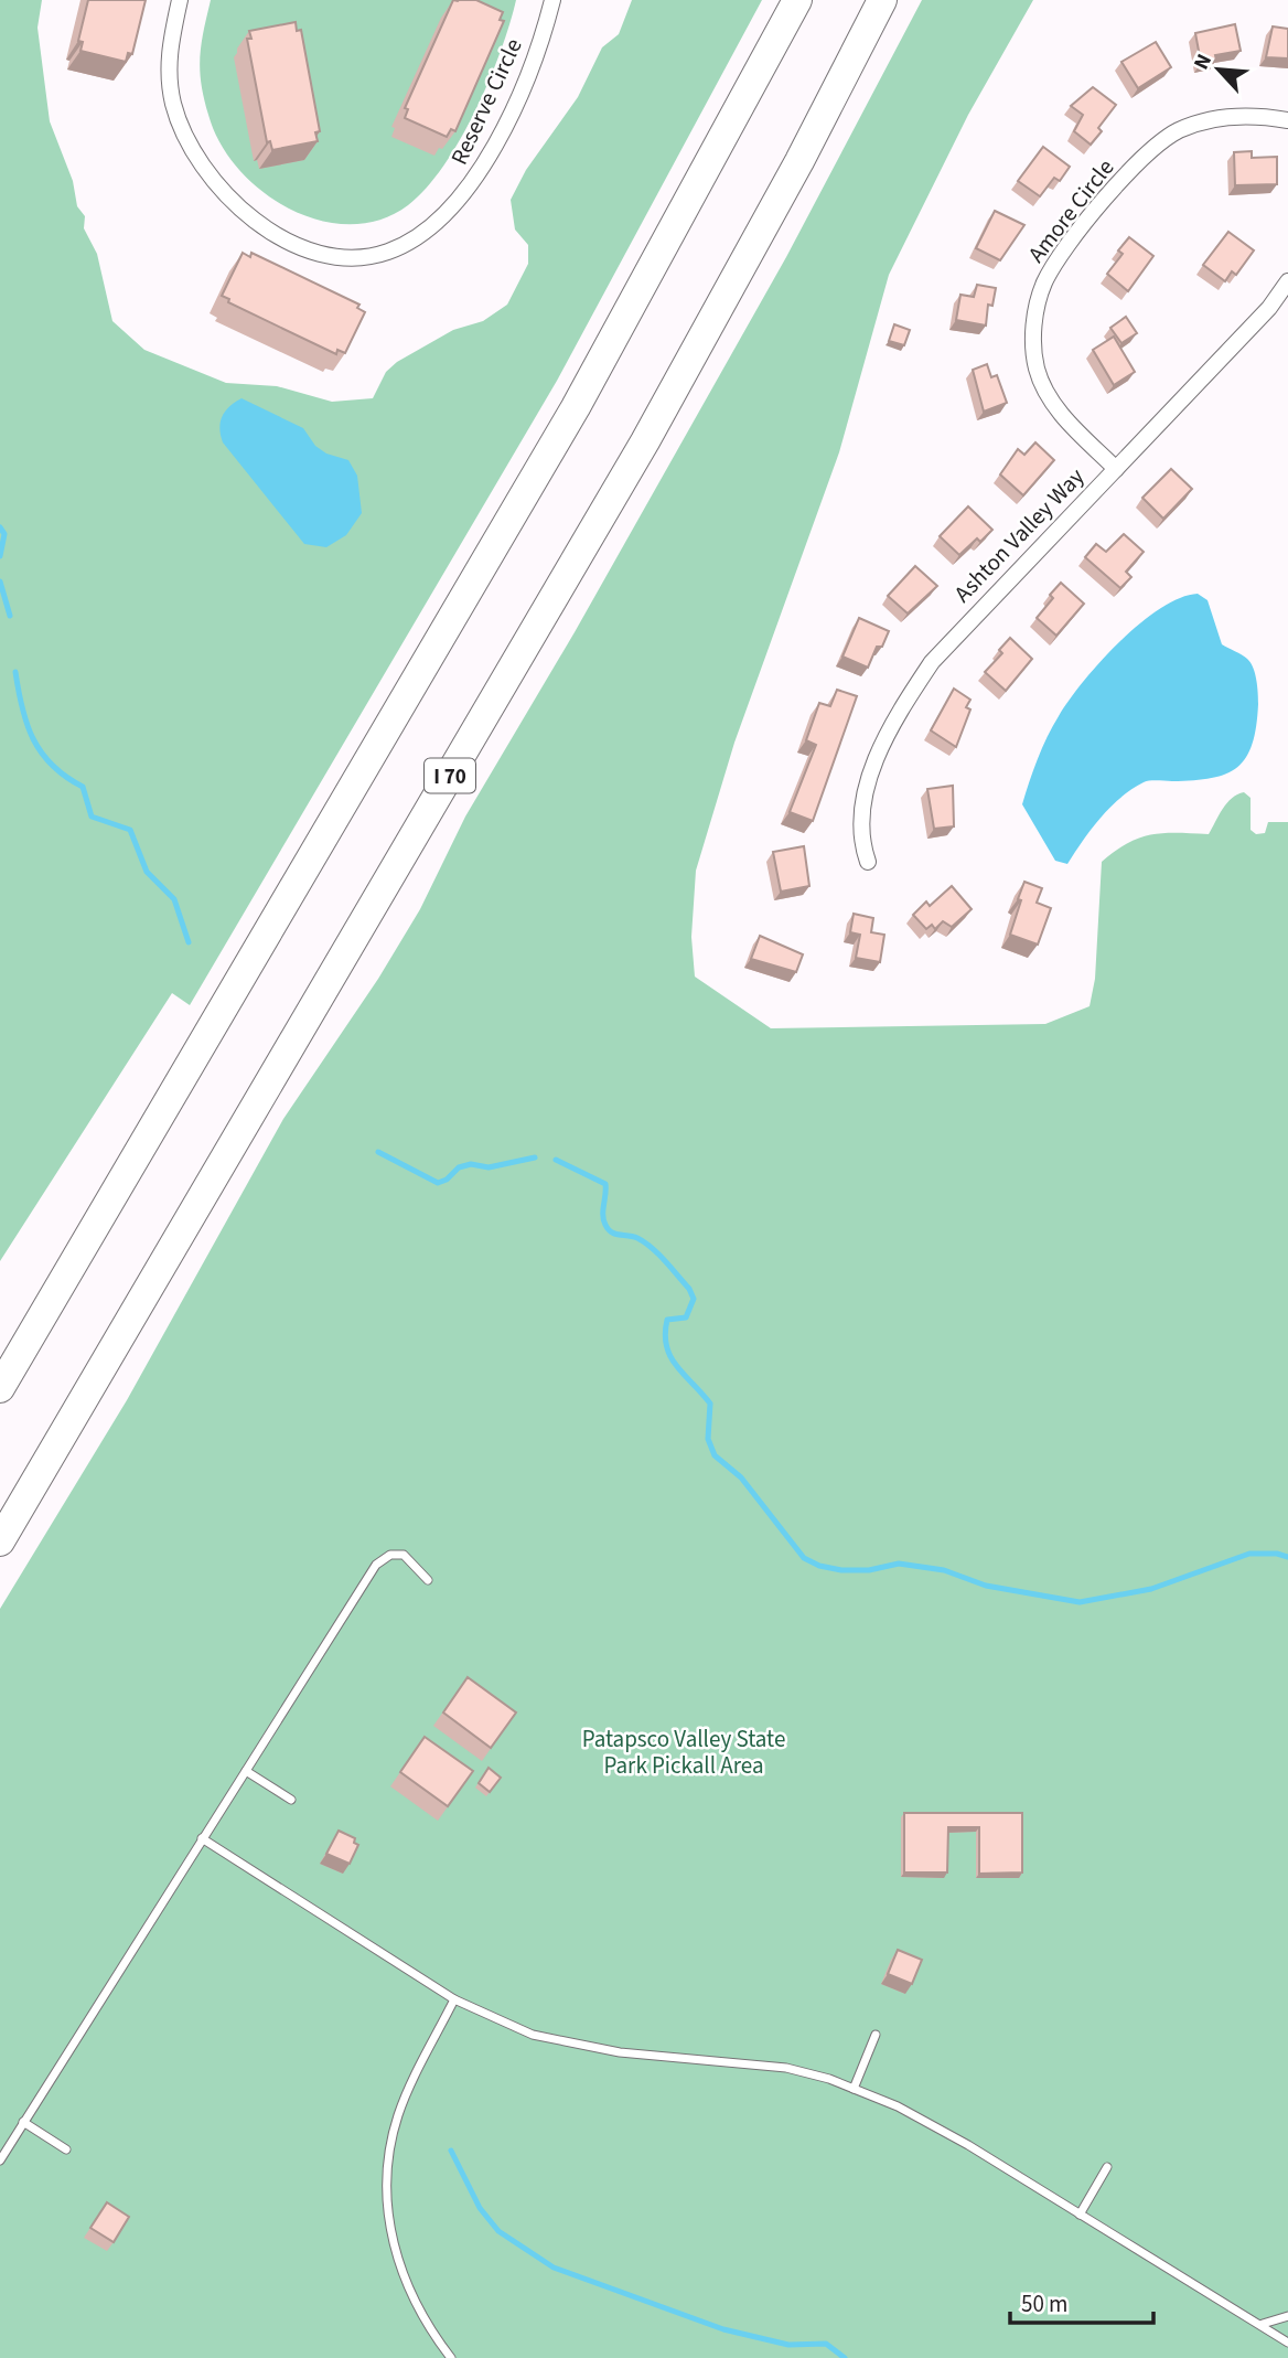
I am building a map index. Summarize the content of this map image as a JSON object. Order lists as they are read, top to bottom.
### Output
{
  "streets": {
    "highway": ["I 70"],
    "street": ["Reserve Circle", "Amore Circle", "Ashton Valley Way"]
  },
  "crossings": [
    ["Amore Circle", "Ashton Valley Way"]
  ],
  "parks": ["Patapsco Valley State Park Pickall Area"],
  "scale_bar": "50 m",
  "north": "top left"
}
